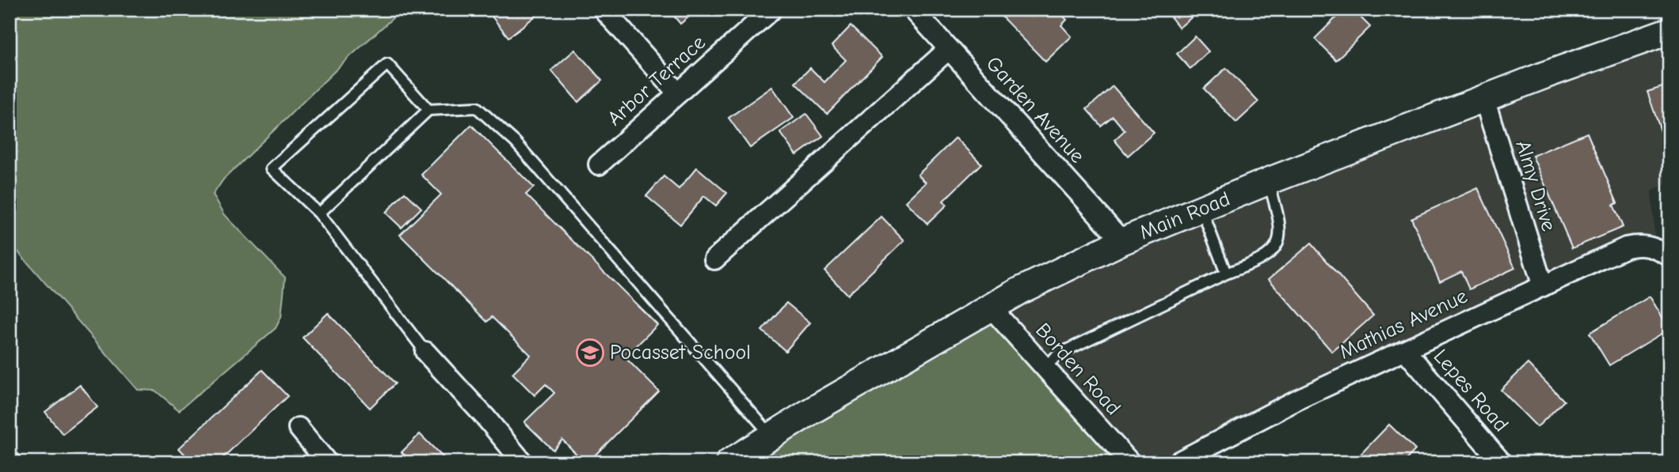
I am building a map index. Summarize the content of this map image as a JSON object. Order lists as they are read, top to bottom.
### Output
{
  "streets": {
    "main road": ["Main Road"],
    "street": [
      "Arbor Terrace",
      "Garden Avenue",
      "Almy Drive",
      "Mathias Avenue",
      "Borden Road",
      "Lepes Road"
    ]
  },
  "crossings": [
    ["Garden Avenue", "Main Road"],
    ["Almy Drive", "Main Road"],
    ["Almy Drive", "Mathias Avenue"],
    ["Main Road", "Borden Road"],
    ["Mathias Avenue", "Lepes Road"]
  ],
  "places": {
    "school or university": ["Pocasset School"]
  }
}
